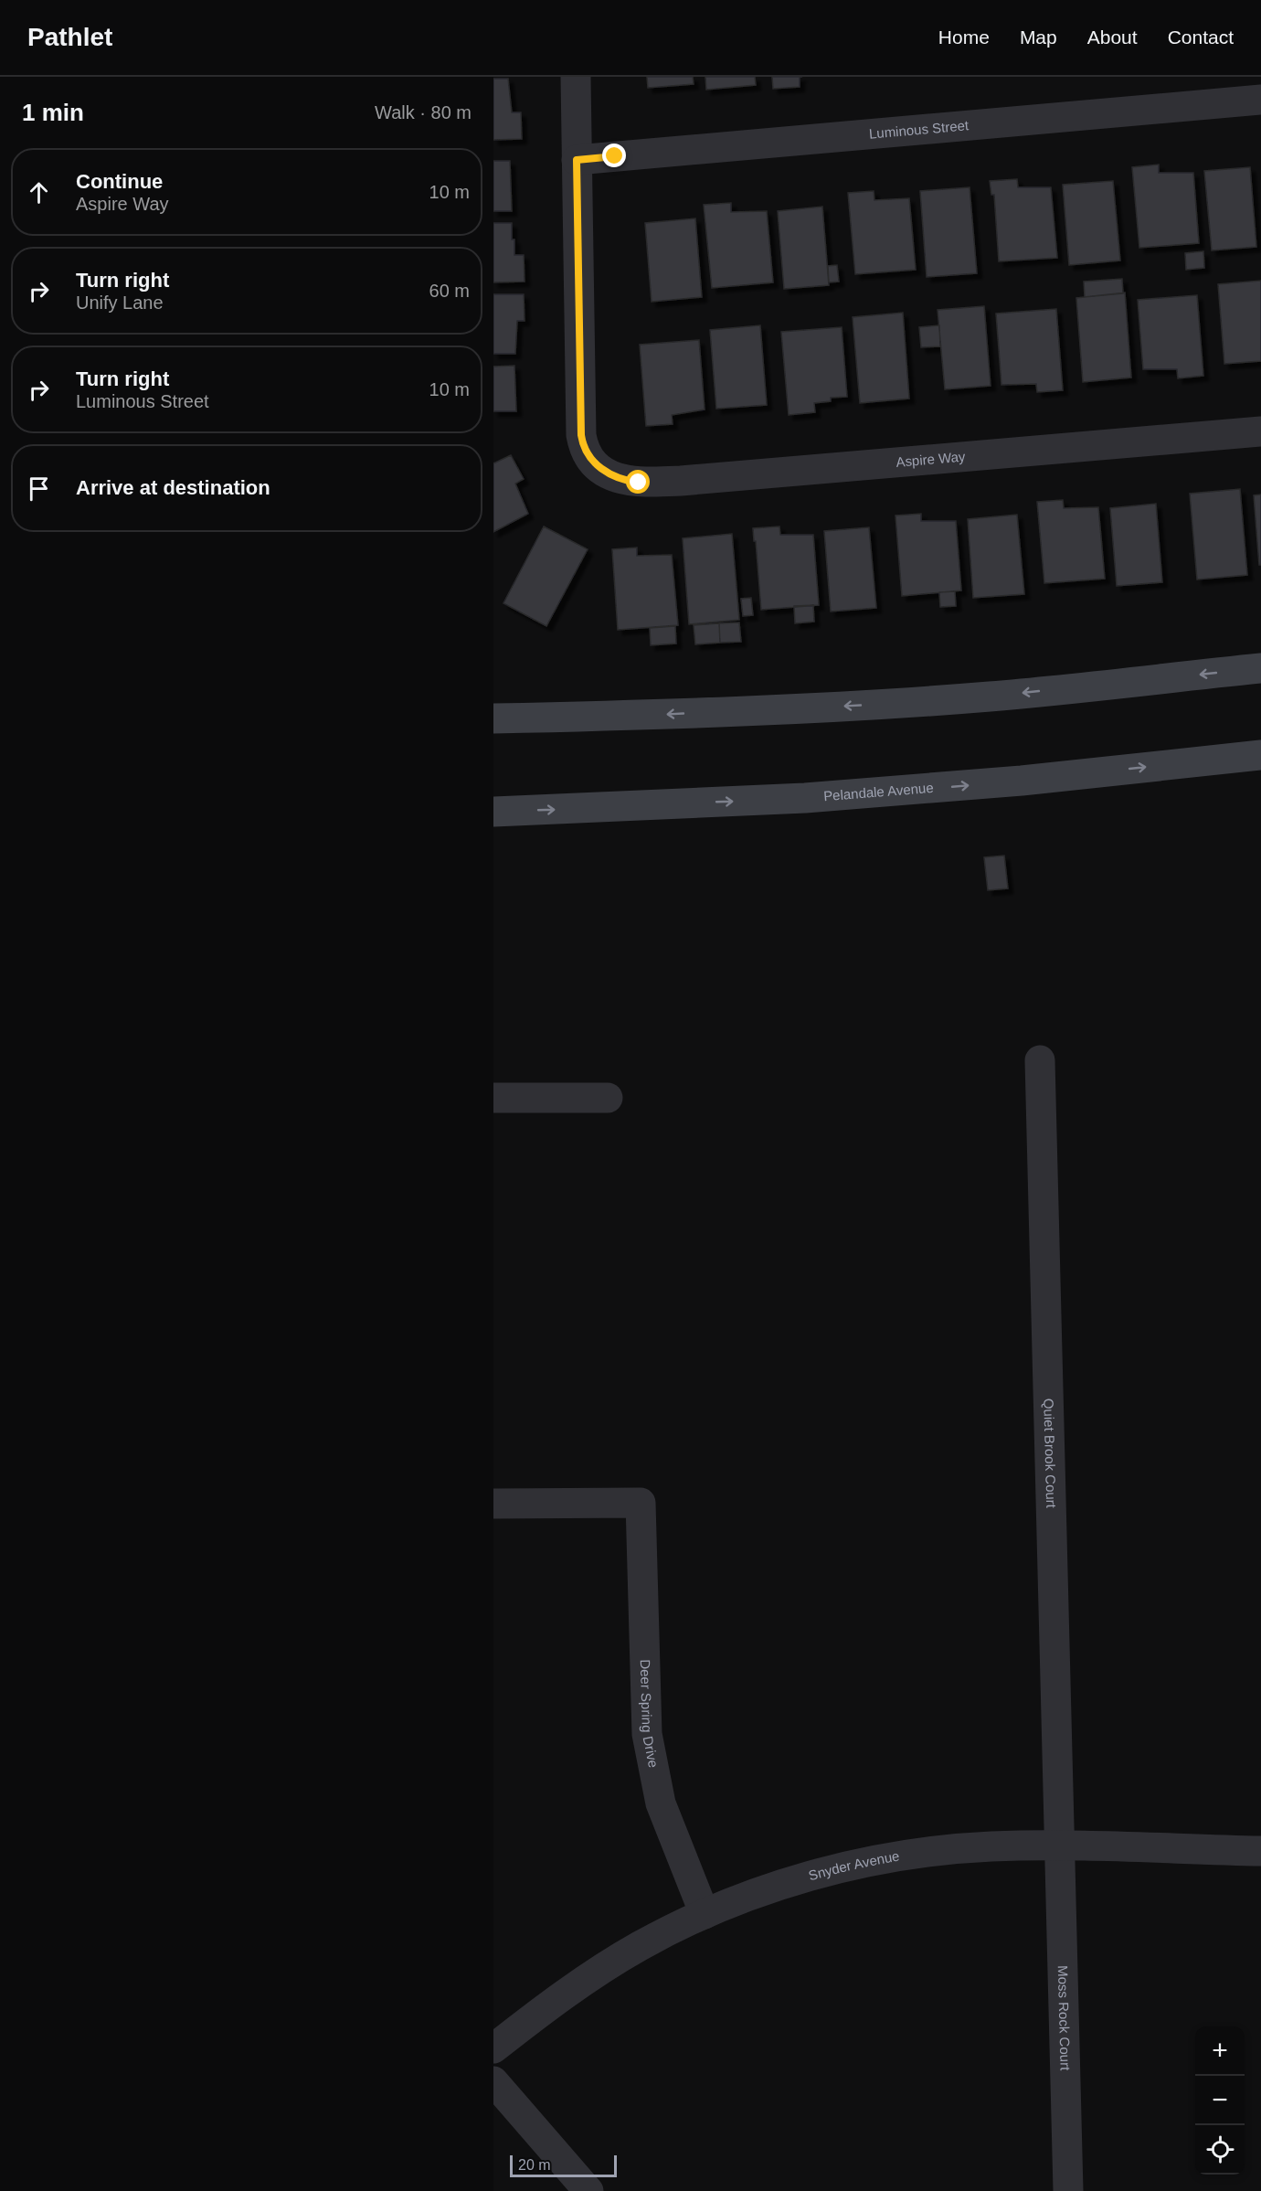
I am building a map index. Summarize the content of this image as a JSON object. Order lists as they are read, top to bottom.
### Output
{
  "streets": {
    "main road": ["Pelandale Avenue"],
    "street": [
      "Luminous Street",
      "Aspire Way",
      "Quiet Brook Court",
      "Deer Spring Drive",
      "Snyder Avenue",
      "Moss Rock Court"
    ]
  },
  "crossings": [
    ["Luminous Street", "Aspire Way"],
    ["Quiet Brook Court", "Snyder Avenue"],
    ["Quiet Brook Court", "Moss Rock Court"],
    ["Deer Spring Drive", "Snyder Avenue"],
    ["Snyder Avenue", "Moss Rock Court"]
  ],
  "scale_bar": "20 m",
  "page": {
    "header": "Pathlet",
    "nav": [
      "Home",
      "Map",
      "About",
      "Contact"
    ],
    "heading": ["1 min", "Walk · 80 m"],
    "list": [
      ["Continue", "Aspire Way", "10 m"],
      ["Turn right", "Unify Lane", "60 m"],
      ["Turn right", "Luminous Street", "10 m"],
      "Arrive at destination"
    ],
    "map_buttons": ["+", "−"],
    "scale": "20 m"
  }
}
